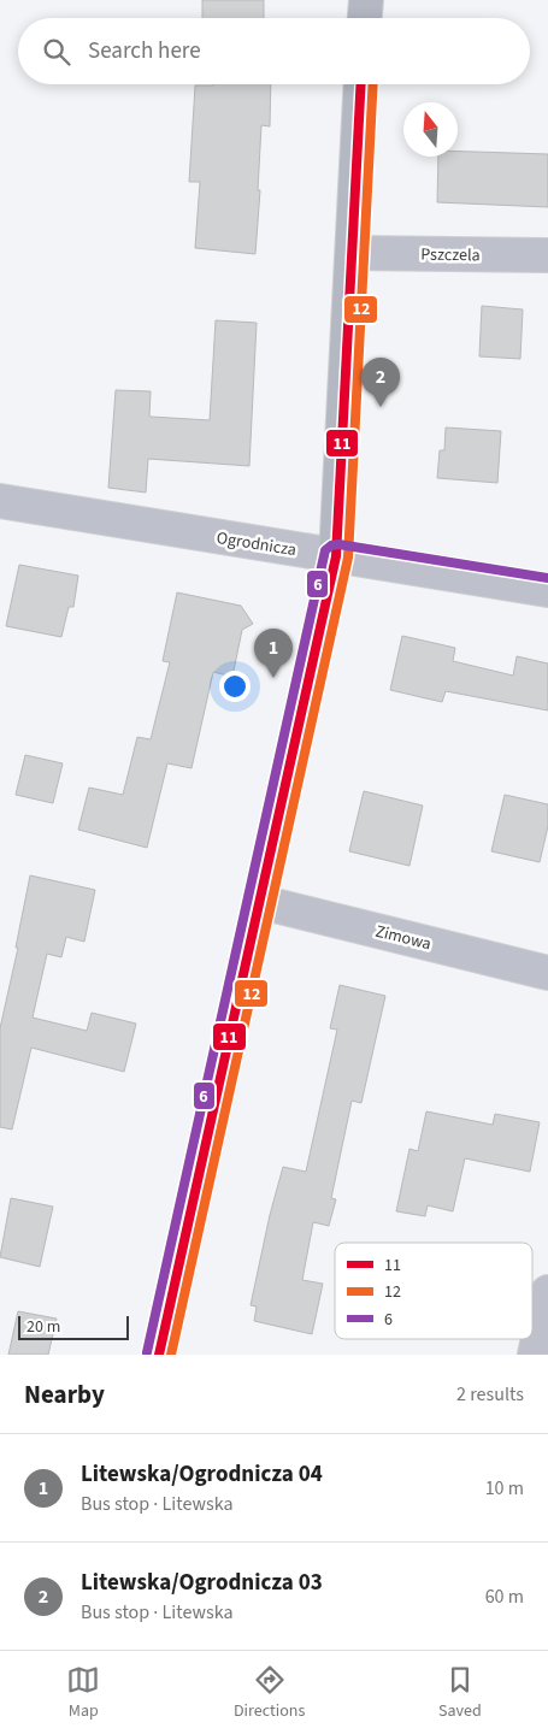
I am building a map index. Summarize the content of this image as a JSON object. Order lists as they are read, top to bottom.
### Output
{
  "streets": {
    "street": ["Pszczela", "Ogrodnicza", "Zimowa"]
  },
  "lines": ["transit line 11", "transit line 12", "transit line 6"],
  "legend": ["11", "12", "6"],
  "scale_bar": "20 m",
  "north": "top",
  "page": {
    "search": "Search here",
    "pins": ["2", "1"],
    "scale": "20 m",
    "heading": ["Nearby", "2 results"],
    "list": [
      {
        "mark": "1",
        "name": "Litewska/Ogrodnicza 04",
        "note": "Bus stop · Litewska",
        "value": "10 m"
      },
      {
        "mark": "2",
        "name": "Litewska/Ogrodnicza 03",
        "note": "Bus stop · Litewska",
        "value": "60 m"
      }
    ],
    "nav": ["Map", "Directions", "Saved"]
  }
}
